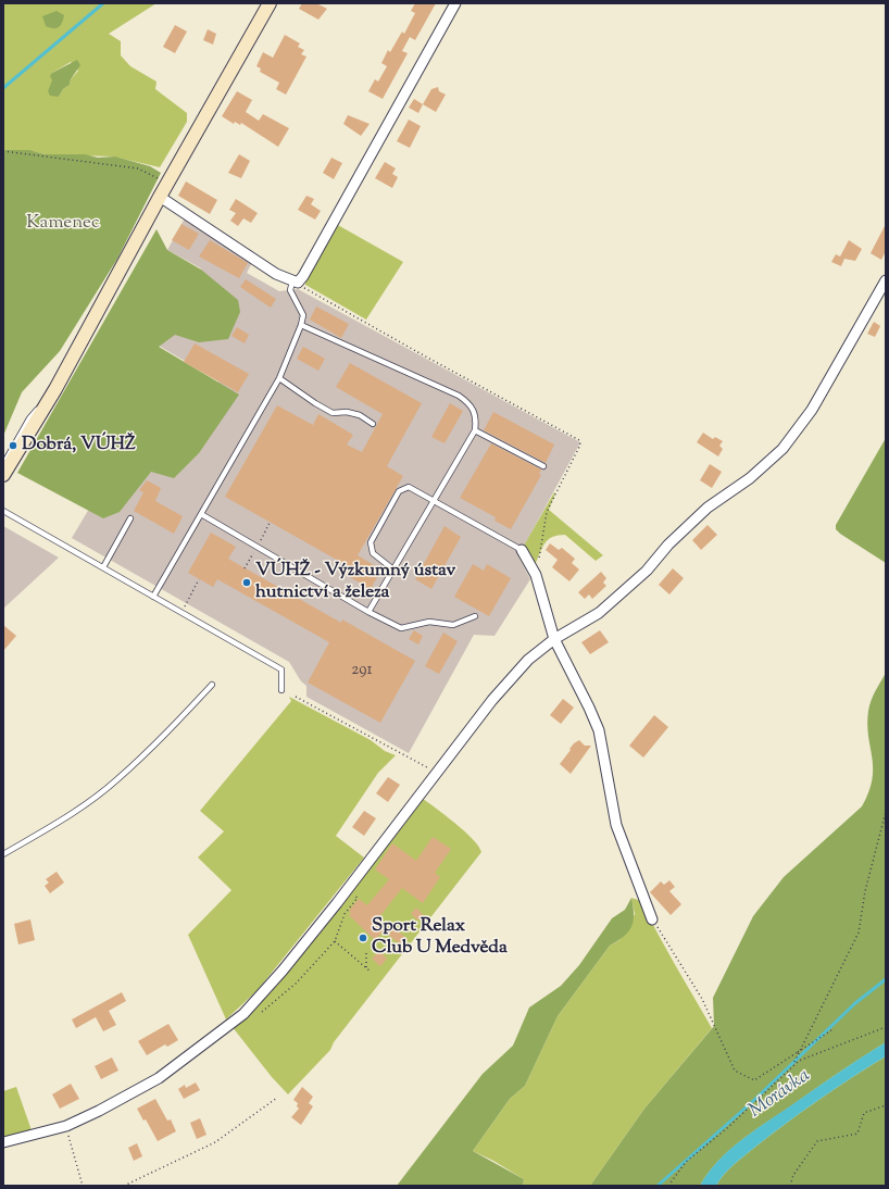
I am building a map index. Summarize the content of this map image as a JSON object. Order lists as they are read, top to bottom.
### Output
{
  "water": ["Morávka"],
  "parks": ["Kamenec"],
  "places": ["Dobrá, VÚHŽ", "VÚHŽ - Výzkumný ústav hutnictví a železa", "Sport Relax Club U Medvěda"],
  "house_numbers": ["291"]
}
